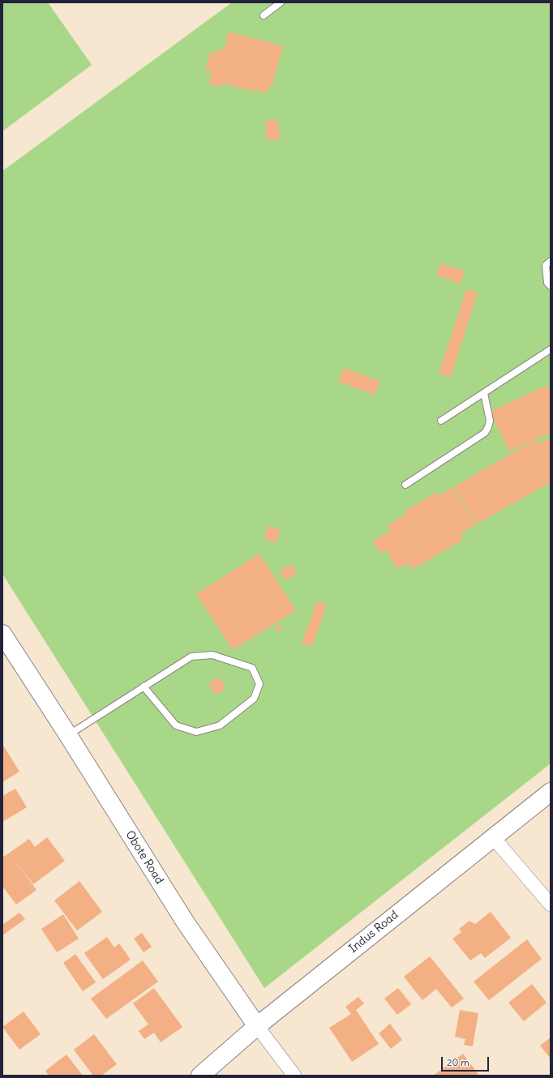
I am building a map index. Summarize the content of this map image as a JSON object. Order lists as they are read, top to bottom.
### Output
{
  "streets": {
    "street": ["Obote Road", "Indus Road"]
  },
  "crossings": [
    ["Obote Road", "Indus Road"]
  ],
  "scale_bar": "20 m"
}
